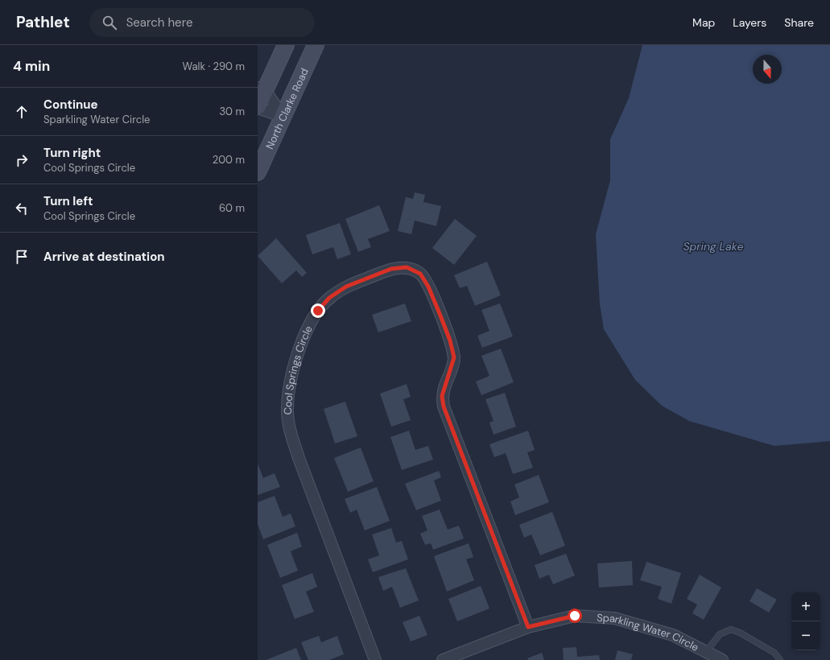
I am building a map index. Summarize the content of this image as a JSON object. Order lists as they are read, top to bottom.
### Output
{
  "streets": {
    "street": ["North Clarke Road", "Cool Springs Circle", "Sparkling Water Circle"]
  },
  "crossings": [
    ["Cool Springs Circle", "Sparkling Water Circle"]
  ],
  "water": ["Spring Lake"],
  "north": "bottom",
  "page": {
    "header": "Pathlet",
    "search": "Search here",
    "nav": ["Map", "Layers", "Share"],
    "heading": ["4 min", "Walk · 290 m"],
    "list": [
      ["Continue", "Sparkling Water Circle", "30 m"],
      ["Turn right", "Cool Springs Circle", "200 m"],
      ["Turn left", "Cool Springs Circle", "60 m"],
      "Arrive at destination"
    ],
    "map_buttons": ["+", "−"]
  }
}
